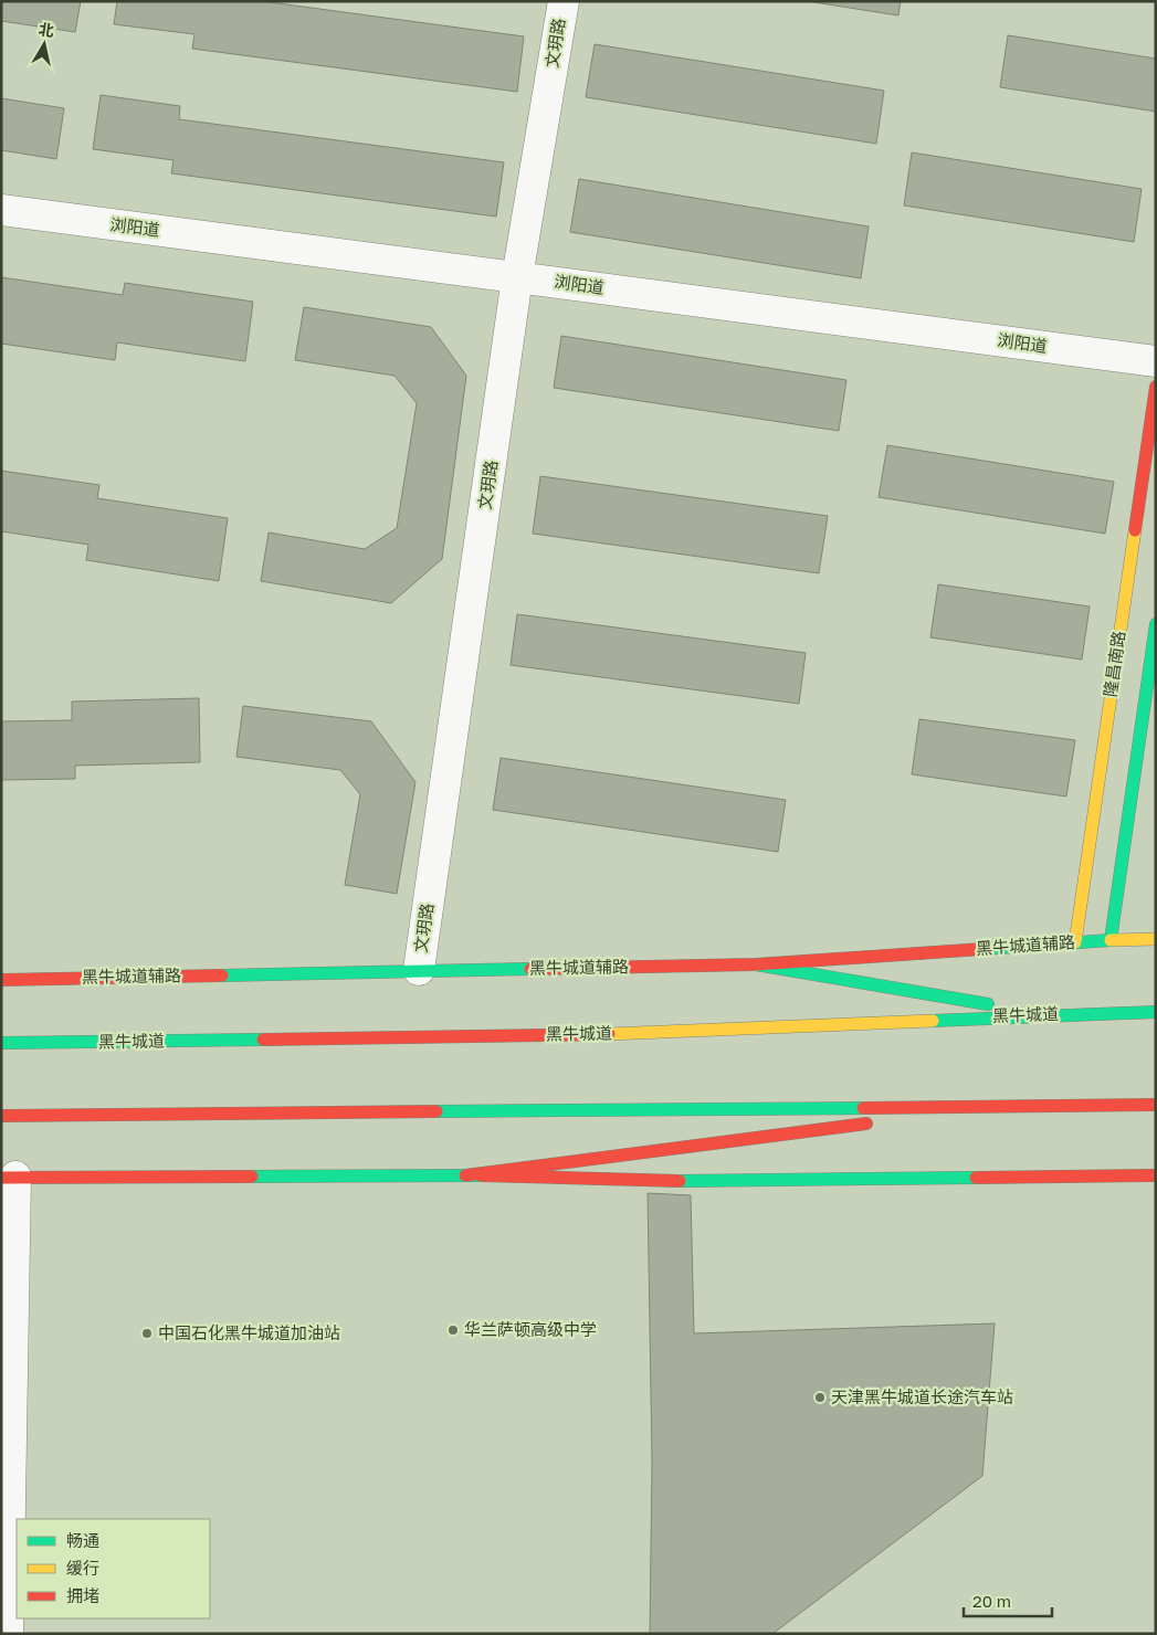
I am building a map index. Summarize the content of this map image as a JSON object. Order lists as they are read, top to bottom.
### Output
{
  "streets": {
    "main road": ["隆昌南路", "黑牛城道辅路", "黑牛城道"],
    "street": ["文玥路", "浏阳道"]
  },
  "crossings": [
    ["文玥路", "浏阳道"],
    ["文玥路", "黑牛城道辅路"],
    ["隆昌南路", "黑牛城道辅路"]
  ],
  "places": ["华兰萨顿高级中学", "中国石化黑牛城道加油站", "天津黑牛城道长途汽车站"],
  "legend": ["畅通", "缓行", "拥堵"],
  "scale_bar": "20 m",
  "north": "top"
}
